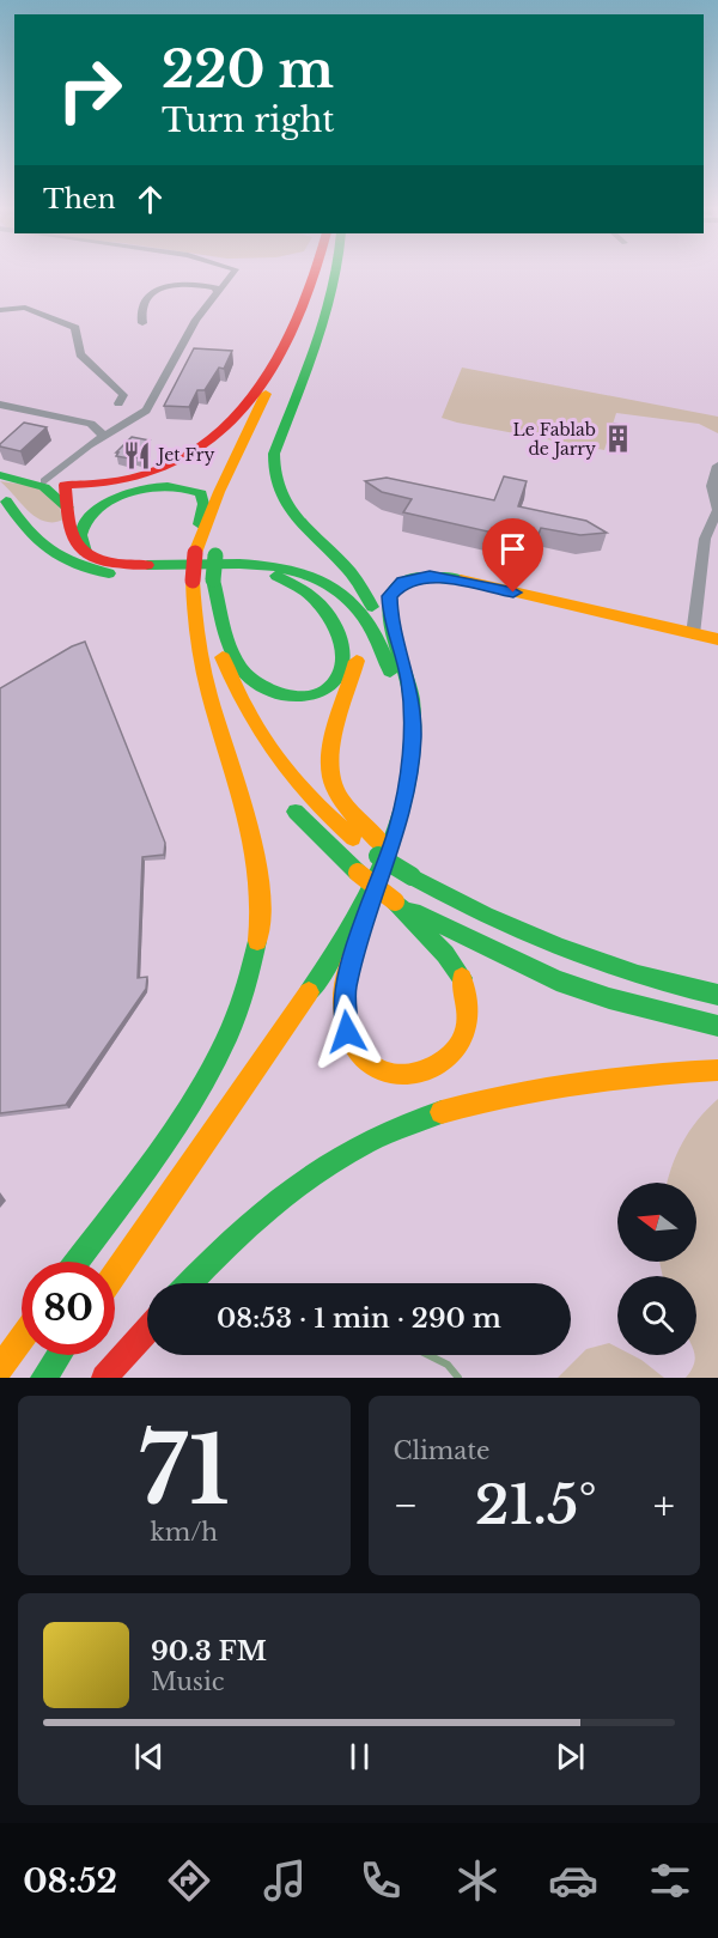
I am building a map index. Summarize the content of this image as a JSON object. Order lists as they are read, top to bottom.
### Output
{
  "places": {
    "building": ["Le Fablab de Jarry"],
    "restaurant": ["Jet Fry"]
  },
  "north": "left",
  "page": {
    "turn": ["220 m", "Turn right"],
    "then": "Then",
    "limit": "80",
    "trip": "08:53 · 1 min · 290 m",
    "tile": [
      ["71", "km/h"],
      "Climate"
    ],
    "heat": ["−", "21.5°", "+"],
    "song": ["90.3 FM", "Music"],
    "tabs": "08:52"
  }
}
